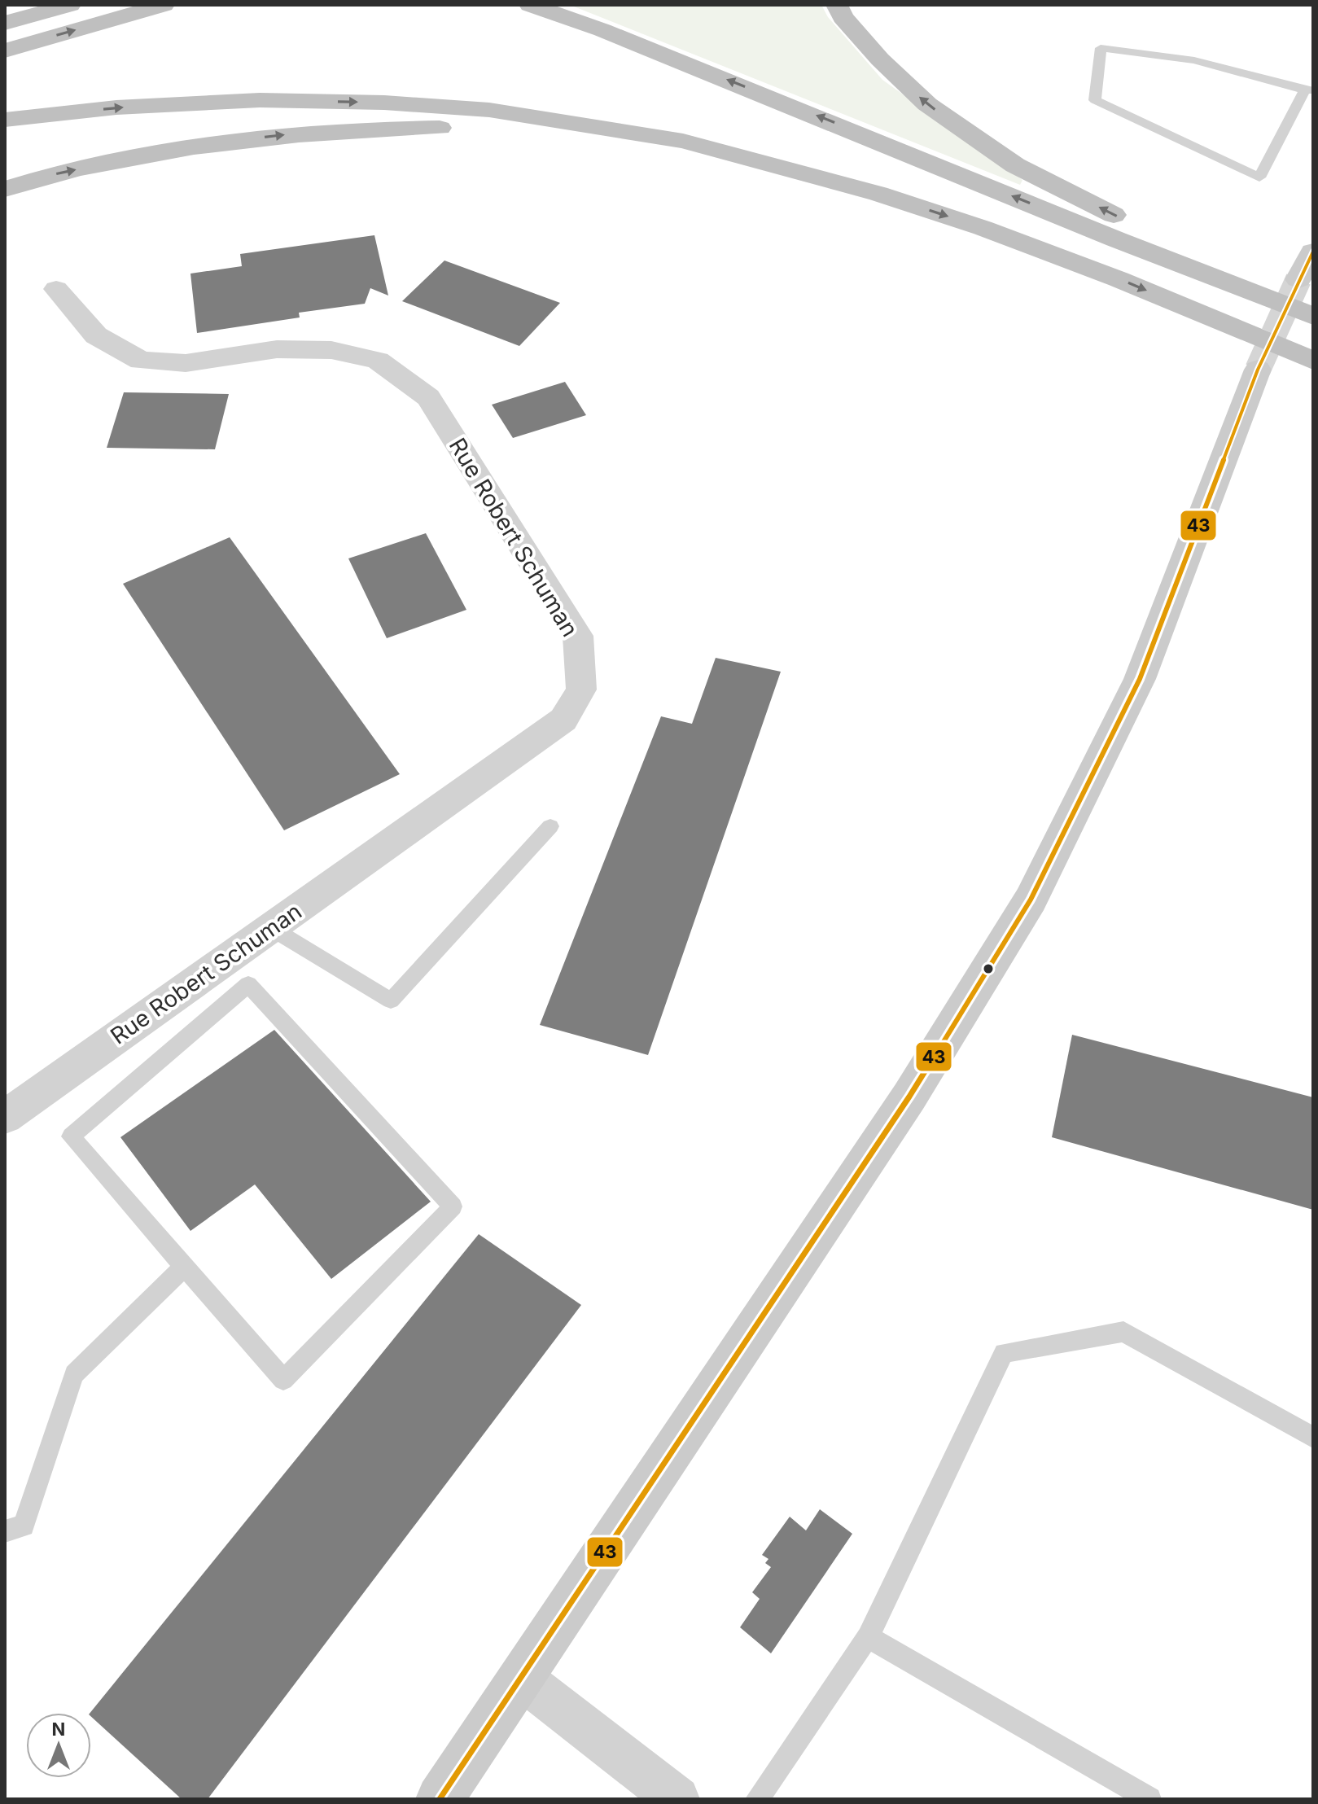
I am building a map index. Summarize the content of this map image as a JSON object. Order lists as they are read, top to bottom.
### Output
{
  "streets": {
    "street": ["Rue Robert Schuman"]
  },
  "lines": ["transit line 43"],
  "north": "top"
}
